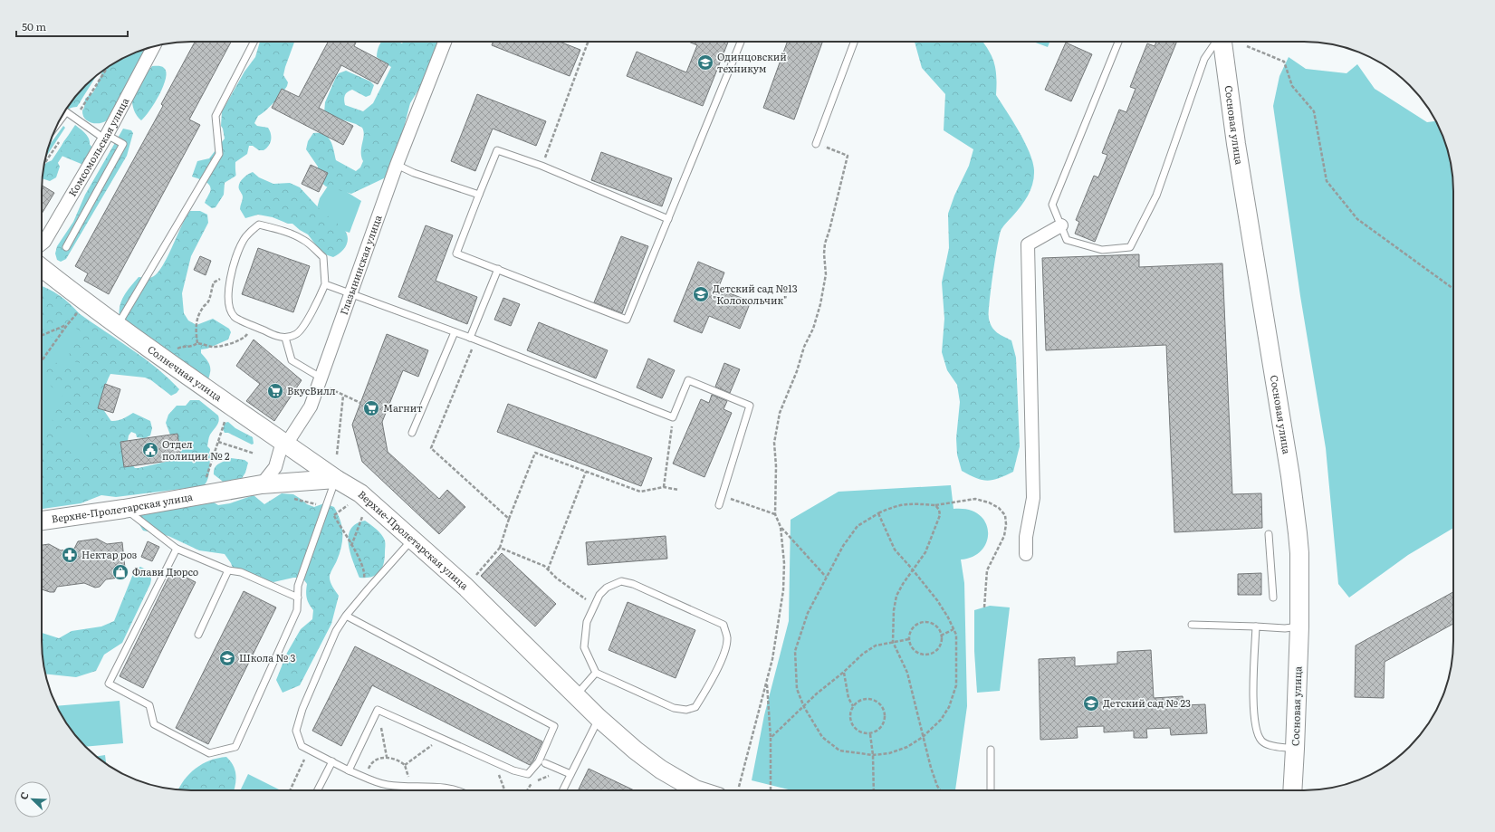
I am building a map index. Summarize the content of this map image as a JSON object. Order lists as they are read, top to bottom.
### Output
{
  "streets": {
    "street": [
      "Сосновая улица",
      "Комсомольская улица",
      "Глазынинская улица",
      "Солнечная улица",
      "Верхне-Пролетарская улица"
    ]
  },
  "crossings": [
    ["Глазынинская улица", "Солнечная улица"],
    ["Солнечная улица", "Верхне-Пролетарская улица"]
  ],
  "places": {
    "school or university": [
      "Одинцовский техникум",
      "Детский сад №13 \"Колокольчик\"",
      "Школа № 3",
      "Детский сад № 23"
    ],
    "supermarket": ["ВкусВилл", "Магнит"],
    "public building": ["Отдел полиции № 2"],
    "pharmacy": ["Нектар роз"],
    "shop": ["Флави Дюрсо"]
  },
  "scale_bar": "50 m",
  "north": "top left"
}
